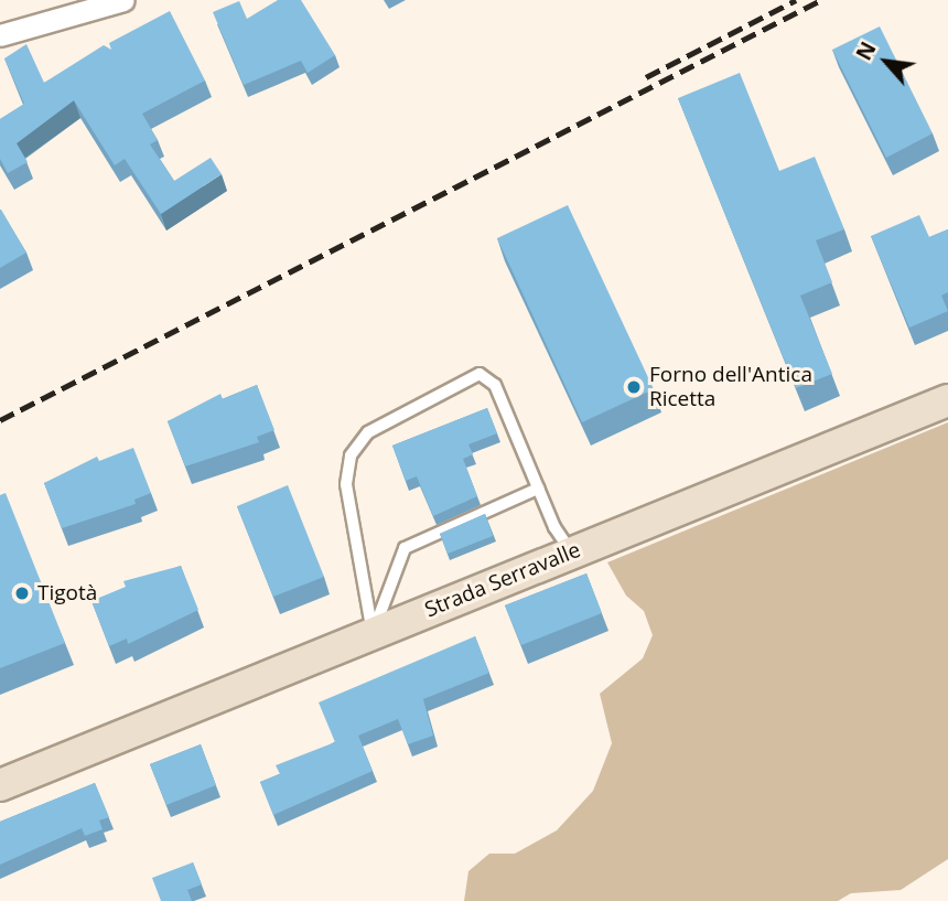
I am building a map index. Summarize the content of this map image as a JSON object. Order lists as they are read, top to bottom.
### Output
{
  "streets": {
    "main road": ["Strada Serravalle"]
  },
  "places": ["Forno dell'Antica Ricetta", "Tigotà"],
  "north": "top left"
}
